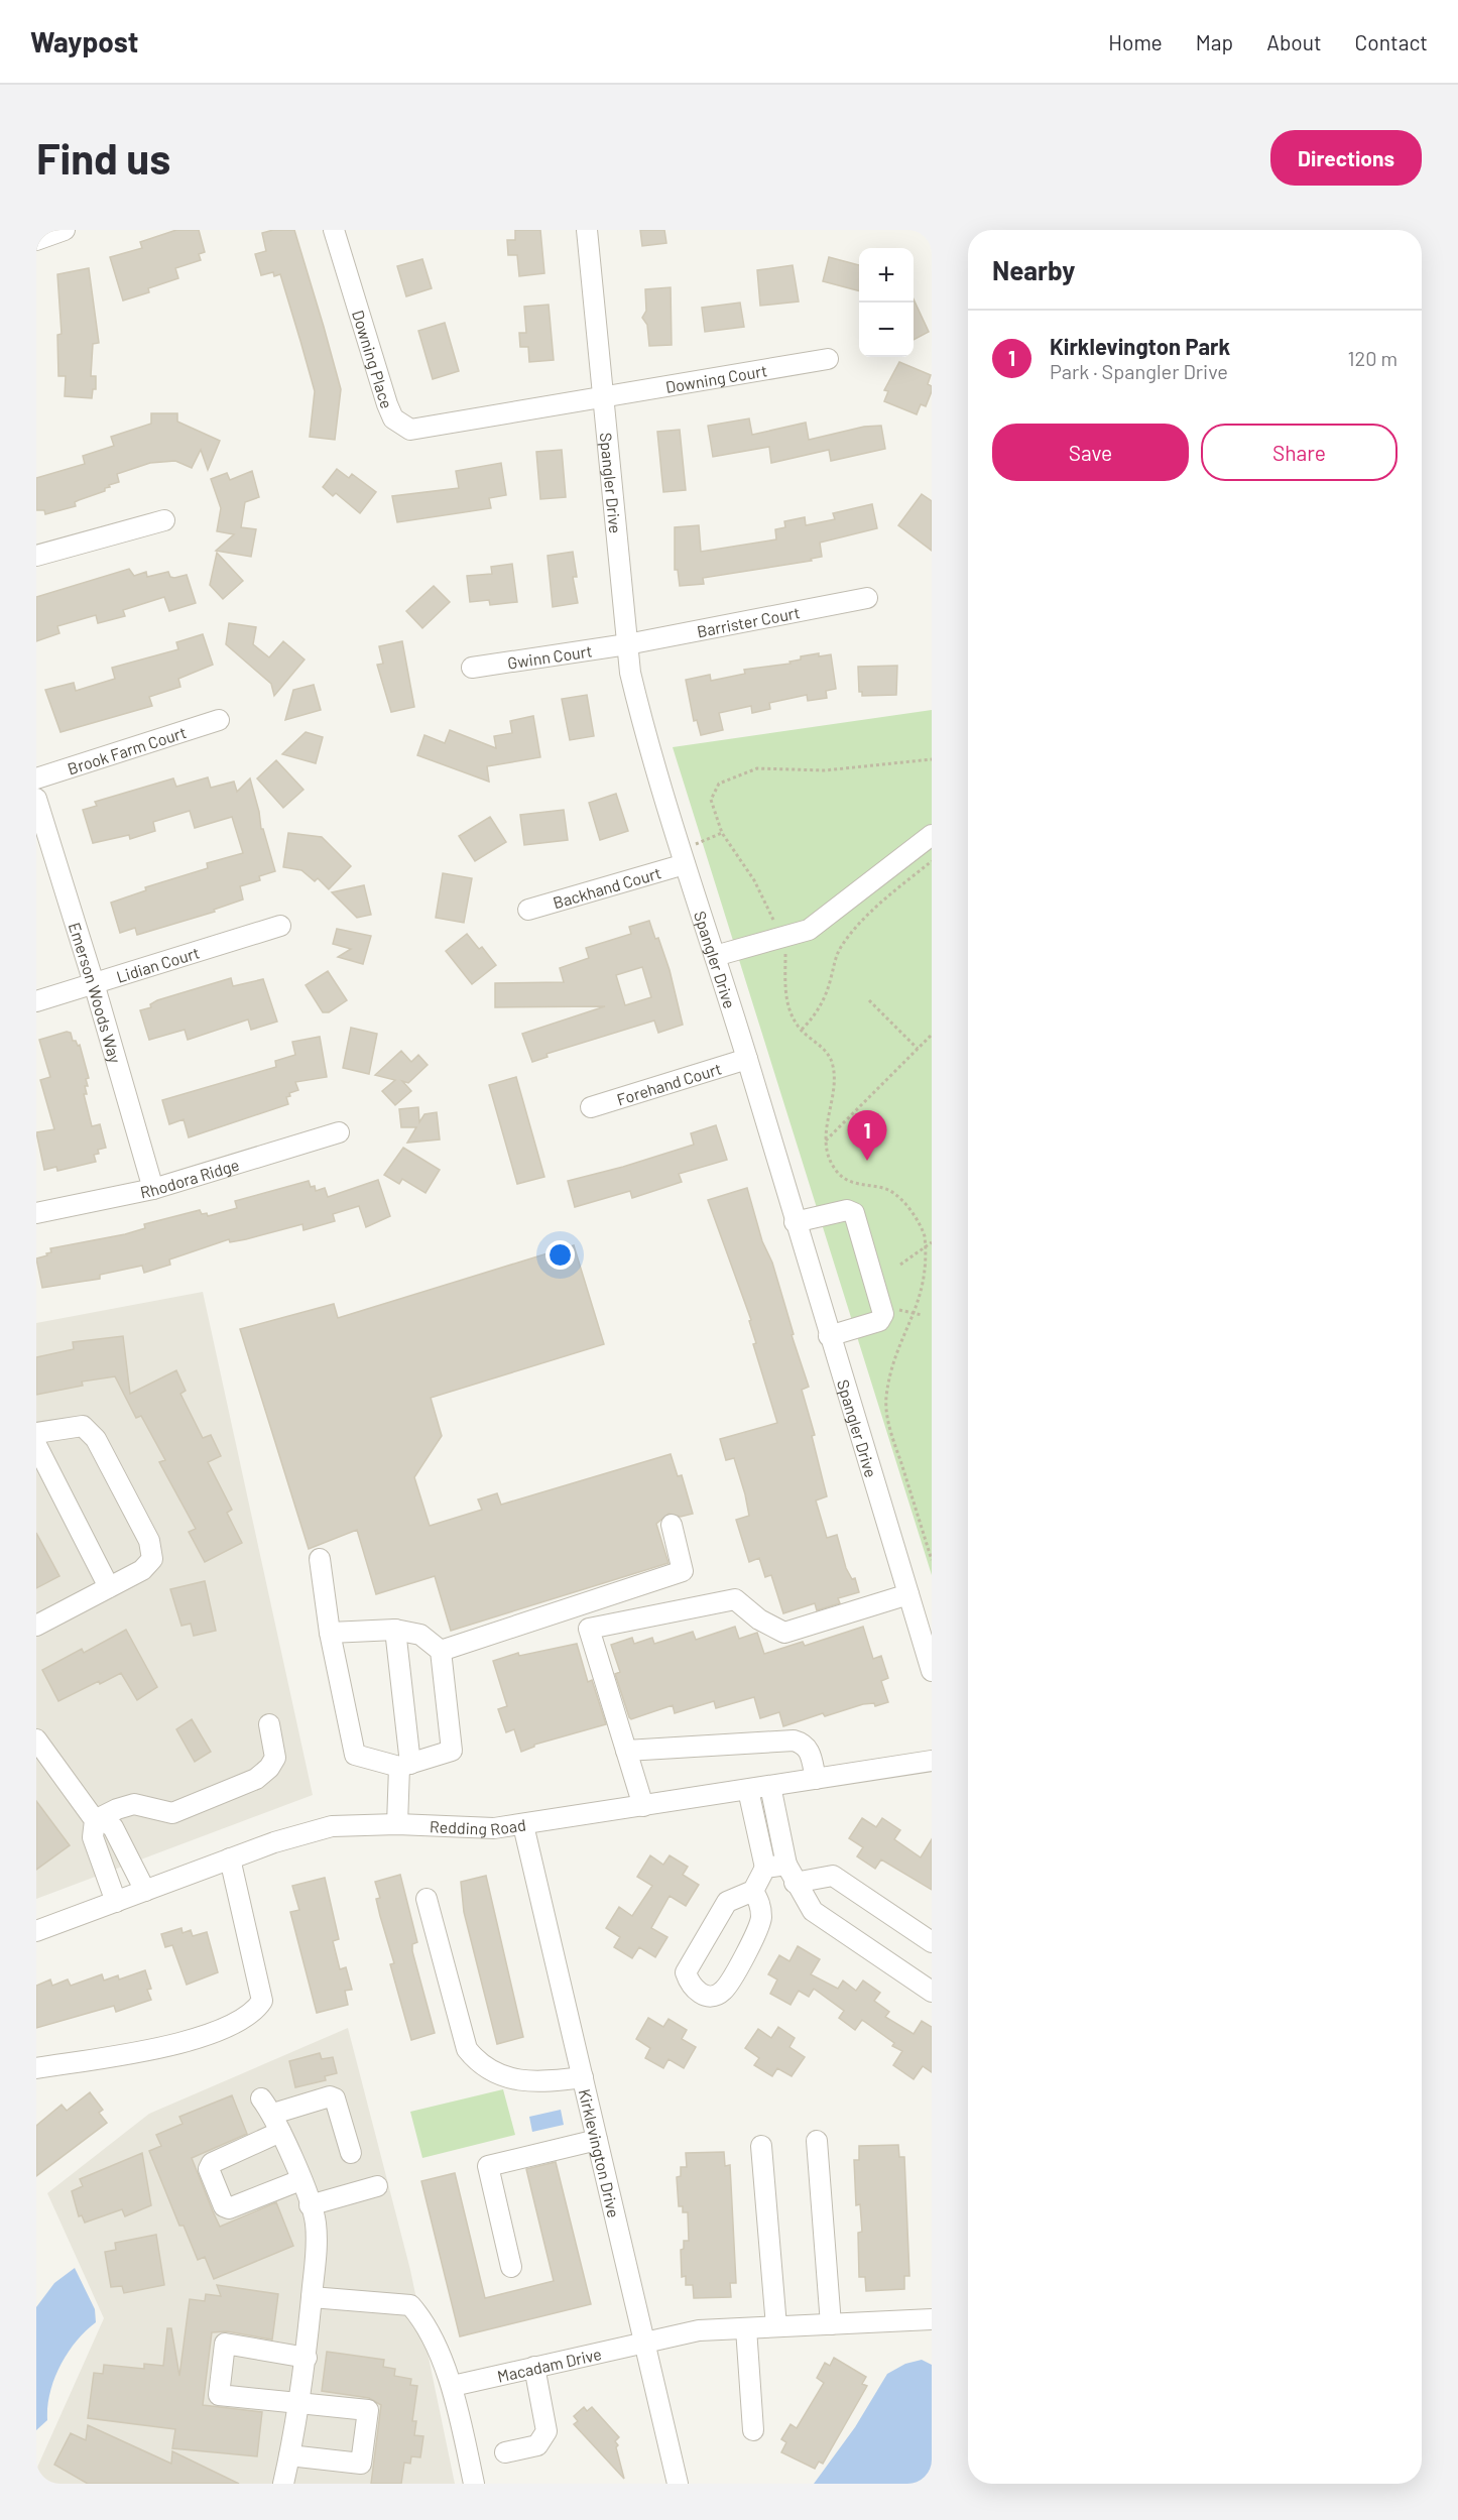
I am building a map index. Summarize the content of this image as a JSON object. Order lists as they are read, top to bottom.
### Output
{
  "streets": {
    "street": [
      "Downing Place",
      "Downing Court",
      "Spangler Drive",
      "Barrister Court",
      "Gwinn Court",
      "Brook Farm Court",
      "Backhand Court",
      "Lidian Court",
      "Emerson Woods Way",
      "Forehand Court",
      "Rhodora Ridge",
      "Redding Road",
      "Kirklevington Drive",
      "Macadam Drive"
    ]
  },
  "crossings": [
    ["Downing Place", "Downing Court"],
    ["Downing Place", "Spangler Drive"],
    ["Downing Court", "Spangler Drive"],
    ["Spangler Drive", "Barrister Court"],
    ["Spangler Drive", "Gwinn Court"],
    ["Spangler Drive", "Backhand Court"],
    ["Spangler Drive", "Forehand Court"],
    ["Barrister Court", "Gwinn Court"],
    ["Lidian Court", "Emerson Woods Way"],
    ["Emerson Woods Way", "Rhodora Ridge"],
    ["Redding Road", "Kirklevington Drive"],
    ["Kirklevington Drive", "Macadam Drive"]
  ],
  "page": {
    "header": "Waypost",
    "nav": [
      "Home",
      "Map",
      "About",
      "Contact"
    ],
    "buttons": [
      "Directions",
      ["Save", "Share"]
    ],
    "title": "Find us",
    "heading": "Nearby",
    "map_buttons": ["+", "−"],
    "list": [
      {
        "mark": "1",
        "name": "Kirklevington Park",
        "note": "Park · Spangler Drive",
        "value": "120 m"
      }
    ],
    "pins": "1"
  }
}
